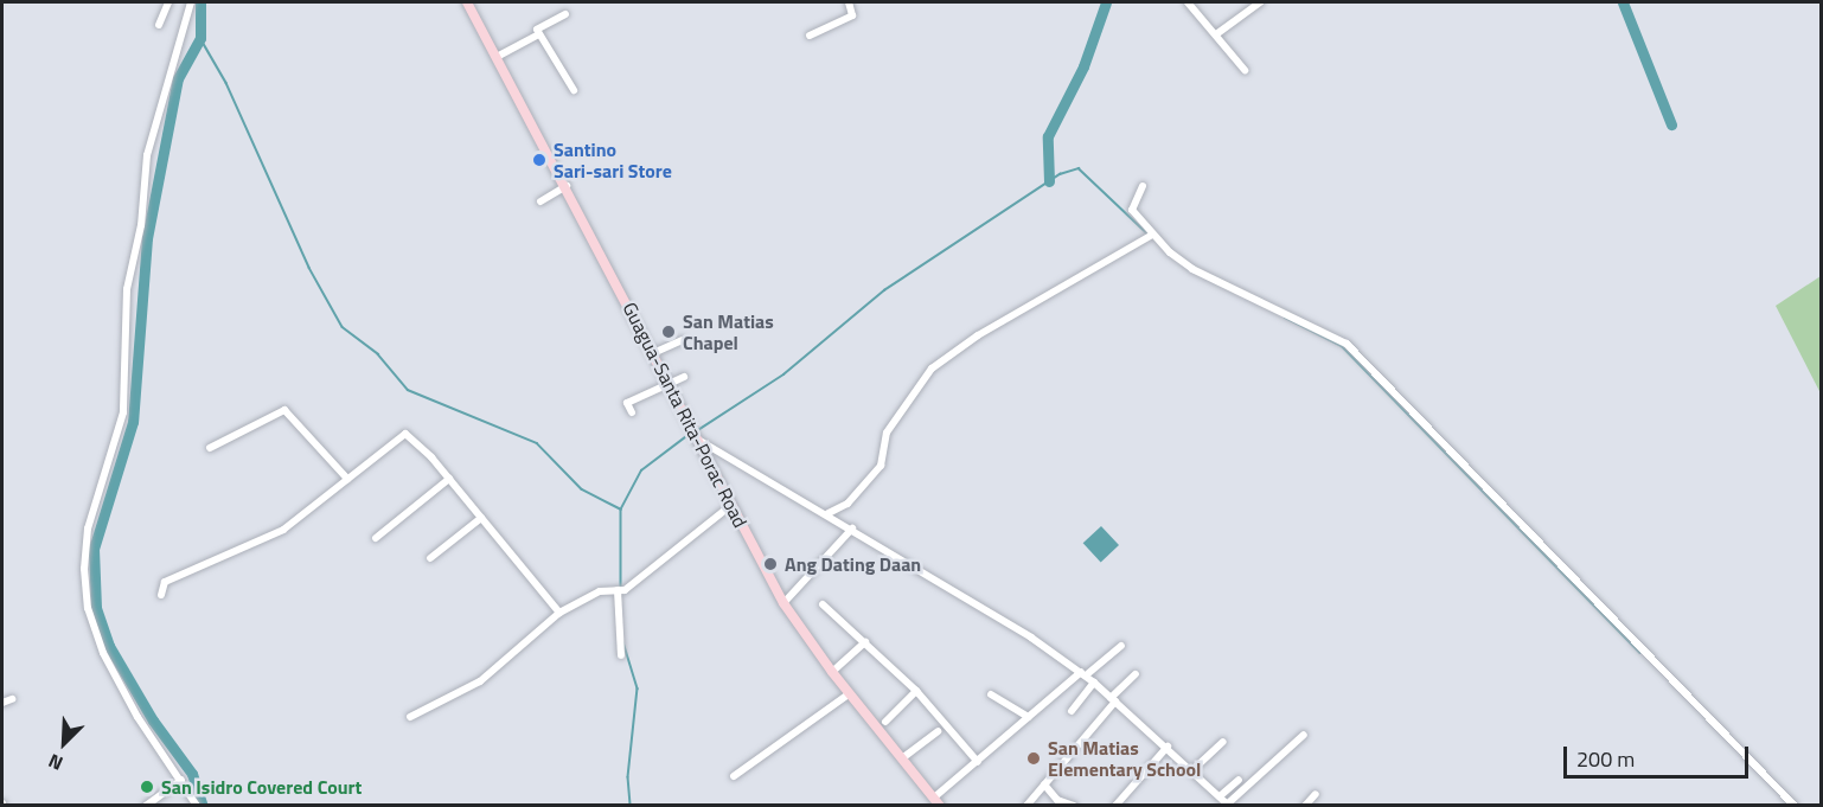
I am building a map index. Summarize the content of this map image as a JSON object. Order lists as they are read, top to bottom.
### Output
{
  "streets": {
    "main road": ["Guagua-Santa Rita-Porac Road"]
  },
  "places": [
    "Santino Sari-sari Store",
    "San Matias Chapel",
    "Ang Dating Daan",
    "San Matias Elementary School",
    "San Isidro Covered Court"
  ],
  "scale_bar": "200 m",
  "north": "bottom left"
}
